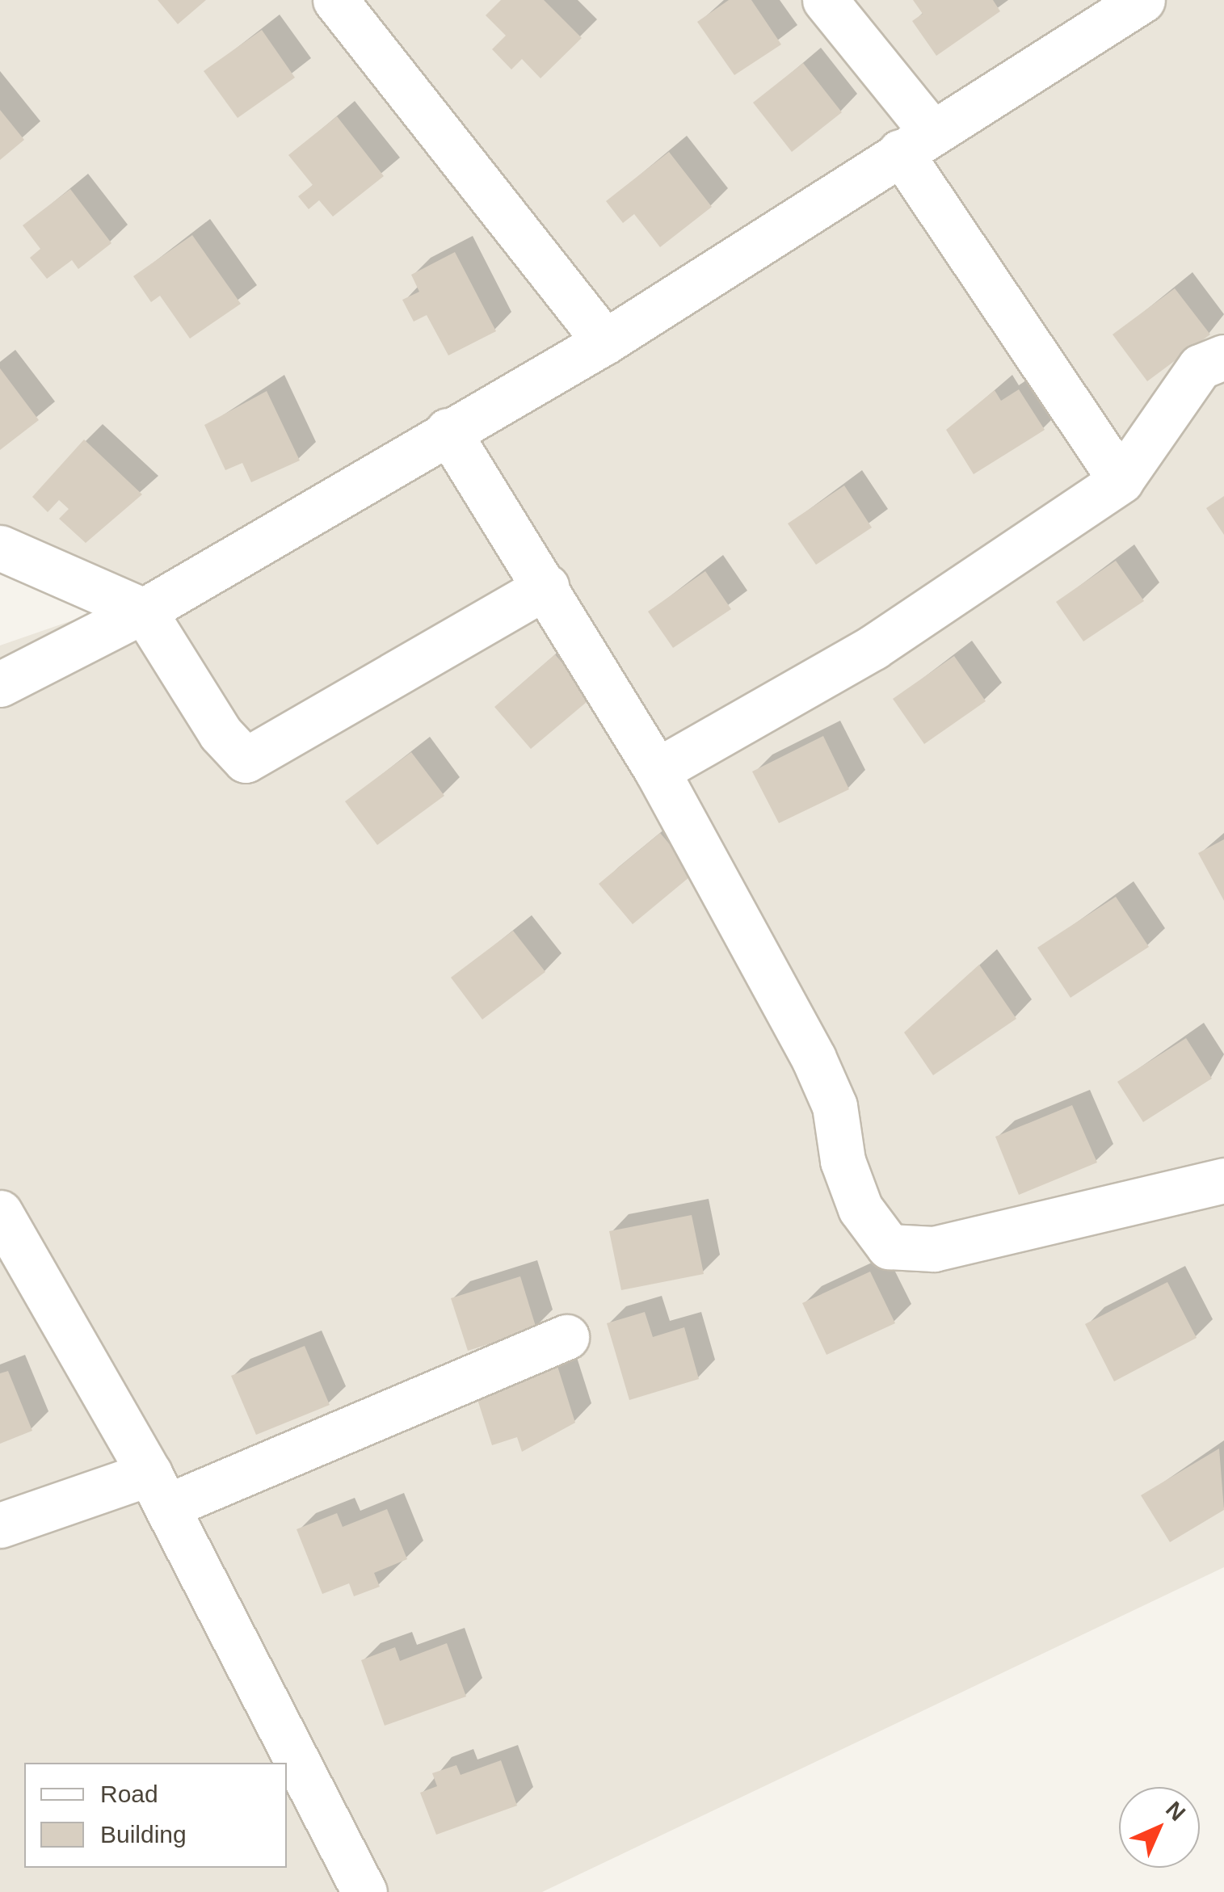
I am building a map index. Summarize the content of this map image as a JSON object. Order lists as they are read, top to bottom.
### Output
{
  "legend": ["Road", "Building"],
  "north": "top right"
}
